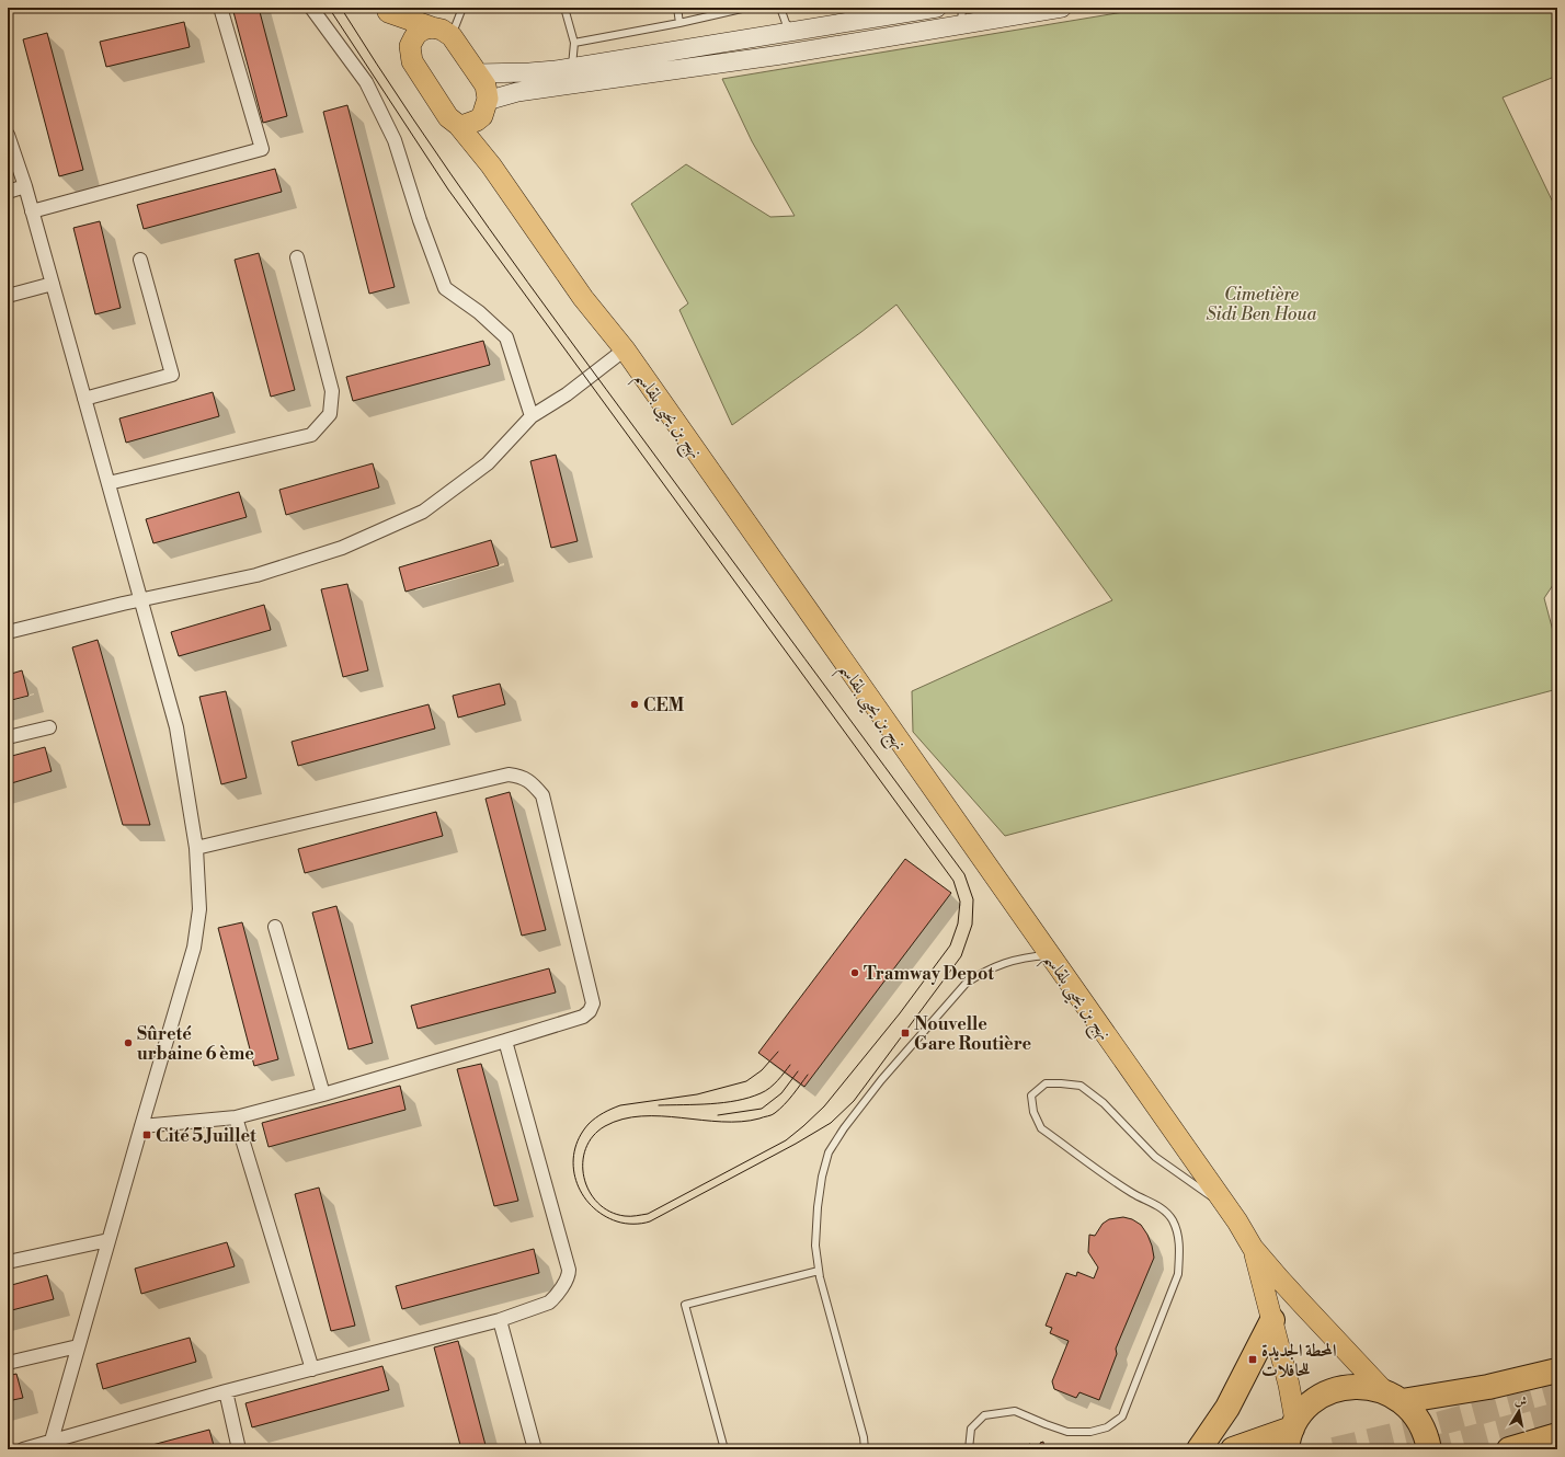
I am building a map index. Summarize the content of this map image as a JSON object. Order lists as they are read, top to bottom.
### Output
{
  "streets": {
    "main road": ["نهج بن يحيى بلقاسم"]
  },
  "parks": ["Cimetière Sidi Ben Houa"],
  "places": {
    "other": ["CEM", "Tramway Depot", "Sûreté urbaine 6 ème"],
    "transit": ["Nouvelle Gare Routière", "Cité 5 Juillet", "المحطة الجديدة للحافلات"]
  },
  "north": "top"
}
